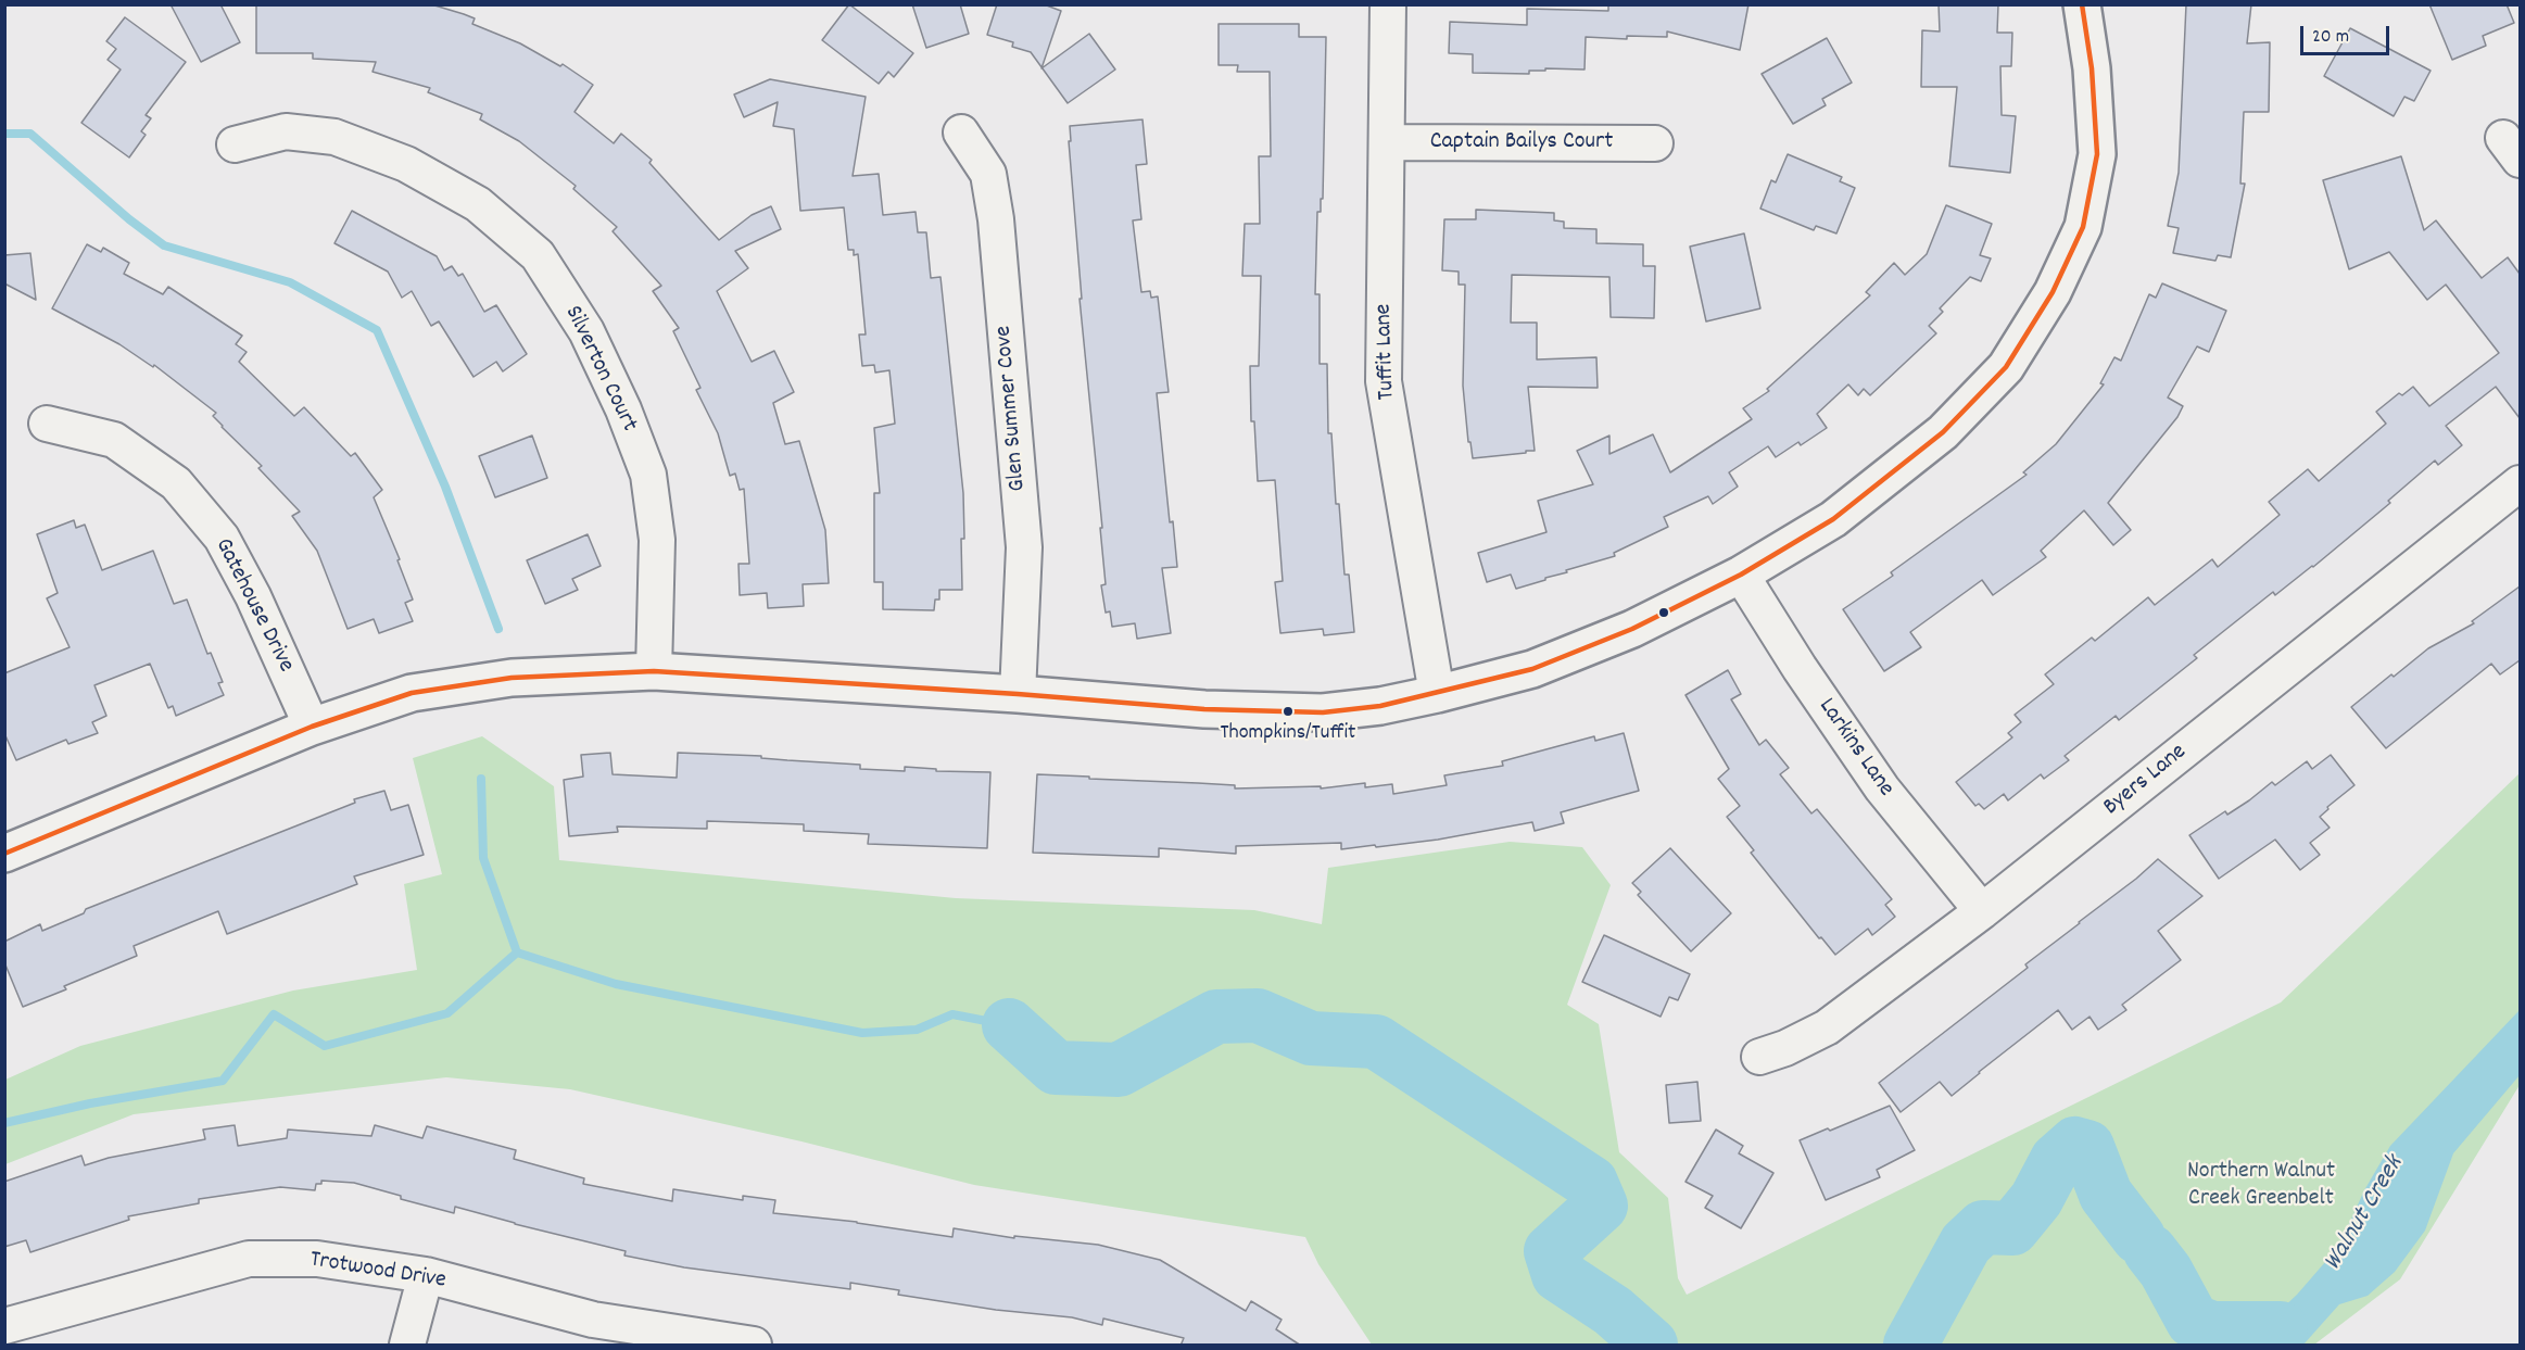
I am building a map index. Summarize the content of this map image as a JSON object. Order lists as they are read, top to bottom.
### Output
{
  "streets": {
    "street": [
      "Captain Bailys Court",
      "Tuffit Lane",
      "Silverton Court",
      "Glen Summer Cove",
      "Gatehouse Drive",
      "Larkins Lane",
      "Byers Lane",
      "Trotwood Drive"
    ]
  },
  "crossings": [
    ["Captain Bailys Court", "Tuffit Lane"],
    ["Larkins Lane", "Byers Lane"]
  ],
  "water": ["Walnut Creek"],
  "parks": ["Northern Walnut Creek Greenbelt"],
  "places": ["Thompkins/Tuffit"],
  "scale_bar": "20 m"
}
